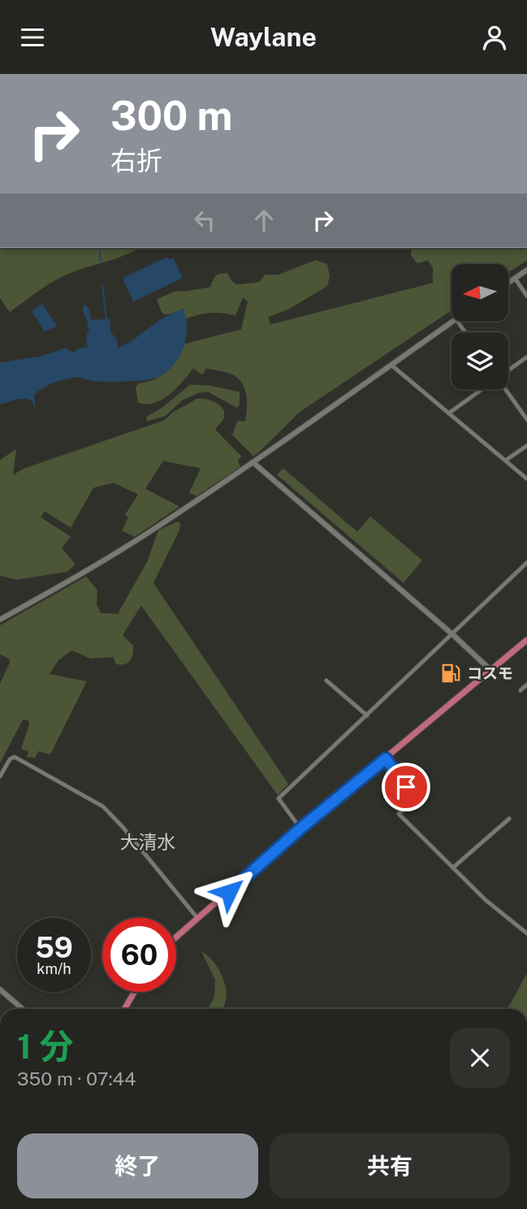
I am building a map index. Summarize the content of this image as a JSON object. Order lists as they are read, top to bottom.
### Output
{
  "districts": ["大清水"],
  "places": {
    "fuel station": ["コスモ"]
  },
  "north": "left",
  "page": {
    "header": "Waylane",
    "turn": ["300 m", "右折"],
    "speed": "59 km/h",
    "limit": "60",
    "heading": ["1 分", "350 m · 07:44"],
    "buttons": ["終了", "共有"]
  }
}
